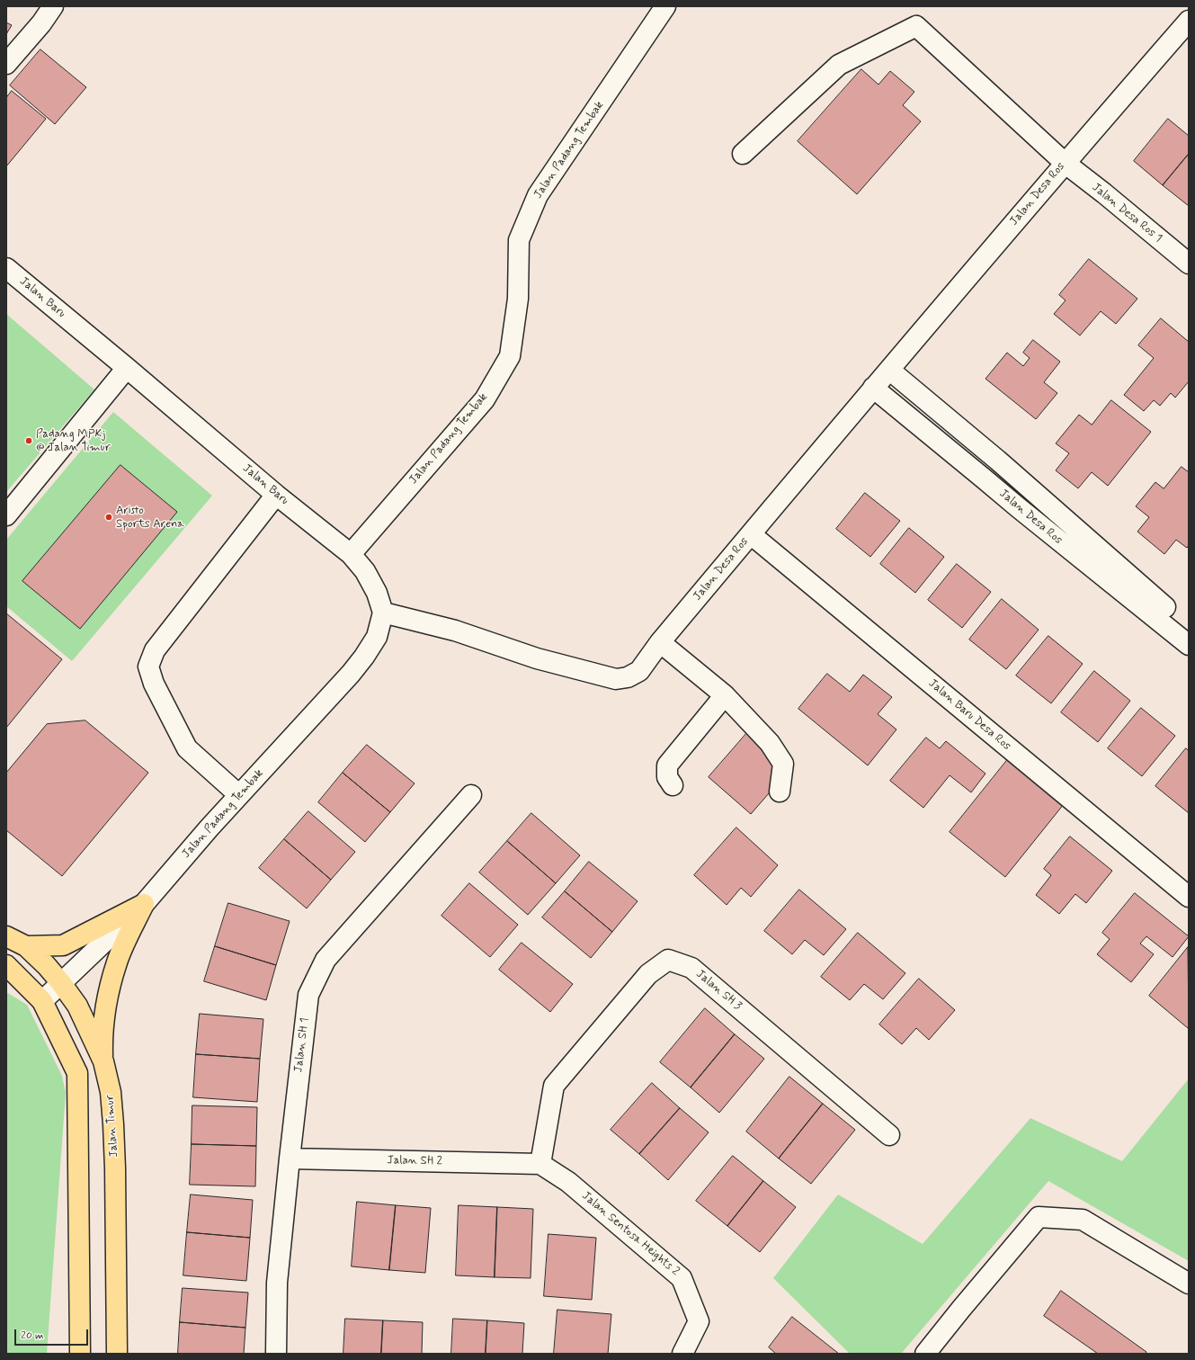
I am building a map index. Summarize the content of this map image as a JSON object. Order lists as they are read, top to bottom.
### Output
{
  "streets": {
    "main road": ["Jalan Timur"],
    "street": [
      "Jalan Padang Tembak",
      "Jalan Desa Ros",
      "Jalan Desa Ros 1",
      "Jalan Baru",
      "Jalan Baru Desa Ros",
      "Jalan SH 3",
      "Jalan SH 1",
      "Jalan SH 2",
      "Jalan Sentosa Heights 2"
    ]
  },
  "crossings": [
    ["Jalan Padang Tembak", "Jalan Desa Ros"],
    ["Jalan Padang Tembak", "Jalan Baru"],
    ["Jalan Padang Tembak", "Jalan Timur"],
    ["Jalan Desa Ros", "Jalan Desa Ros 1"],
    ["Jalan Desa Ros", "Jalan Baru"],
    ["Jalan Desa Ros", "Jalan Baru Desa Ros"],
    ["Jalan SH 3", "Jalan SH 2"],
    ["Jalan SH 3", "Jalan Sentosa Heights 2"],
    ["Jalan SH 1", "Jalan SH 2"],
    ["Jalan SH 2", "Jalan Sentosa Heights 2"]
  ],
  "places": ["Padang MPKj @ Jalan Timur", "Aristo Sports Arena"],
  "scale_bar": "20 m"
}
